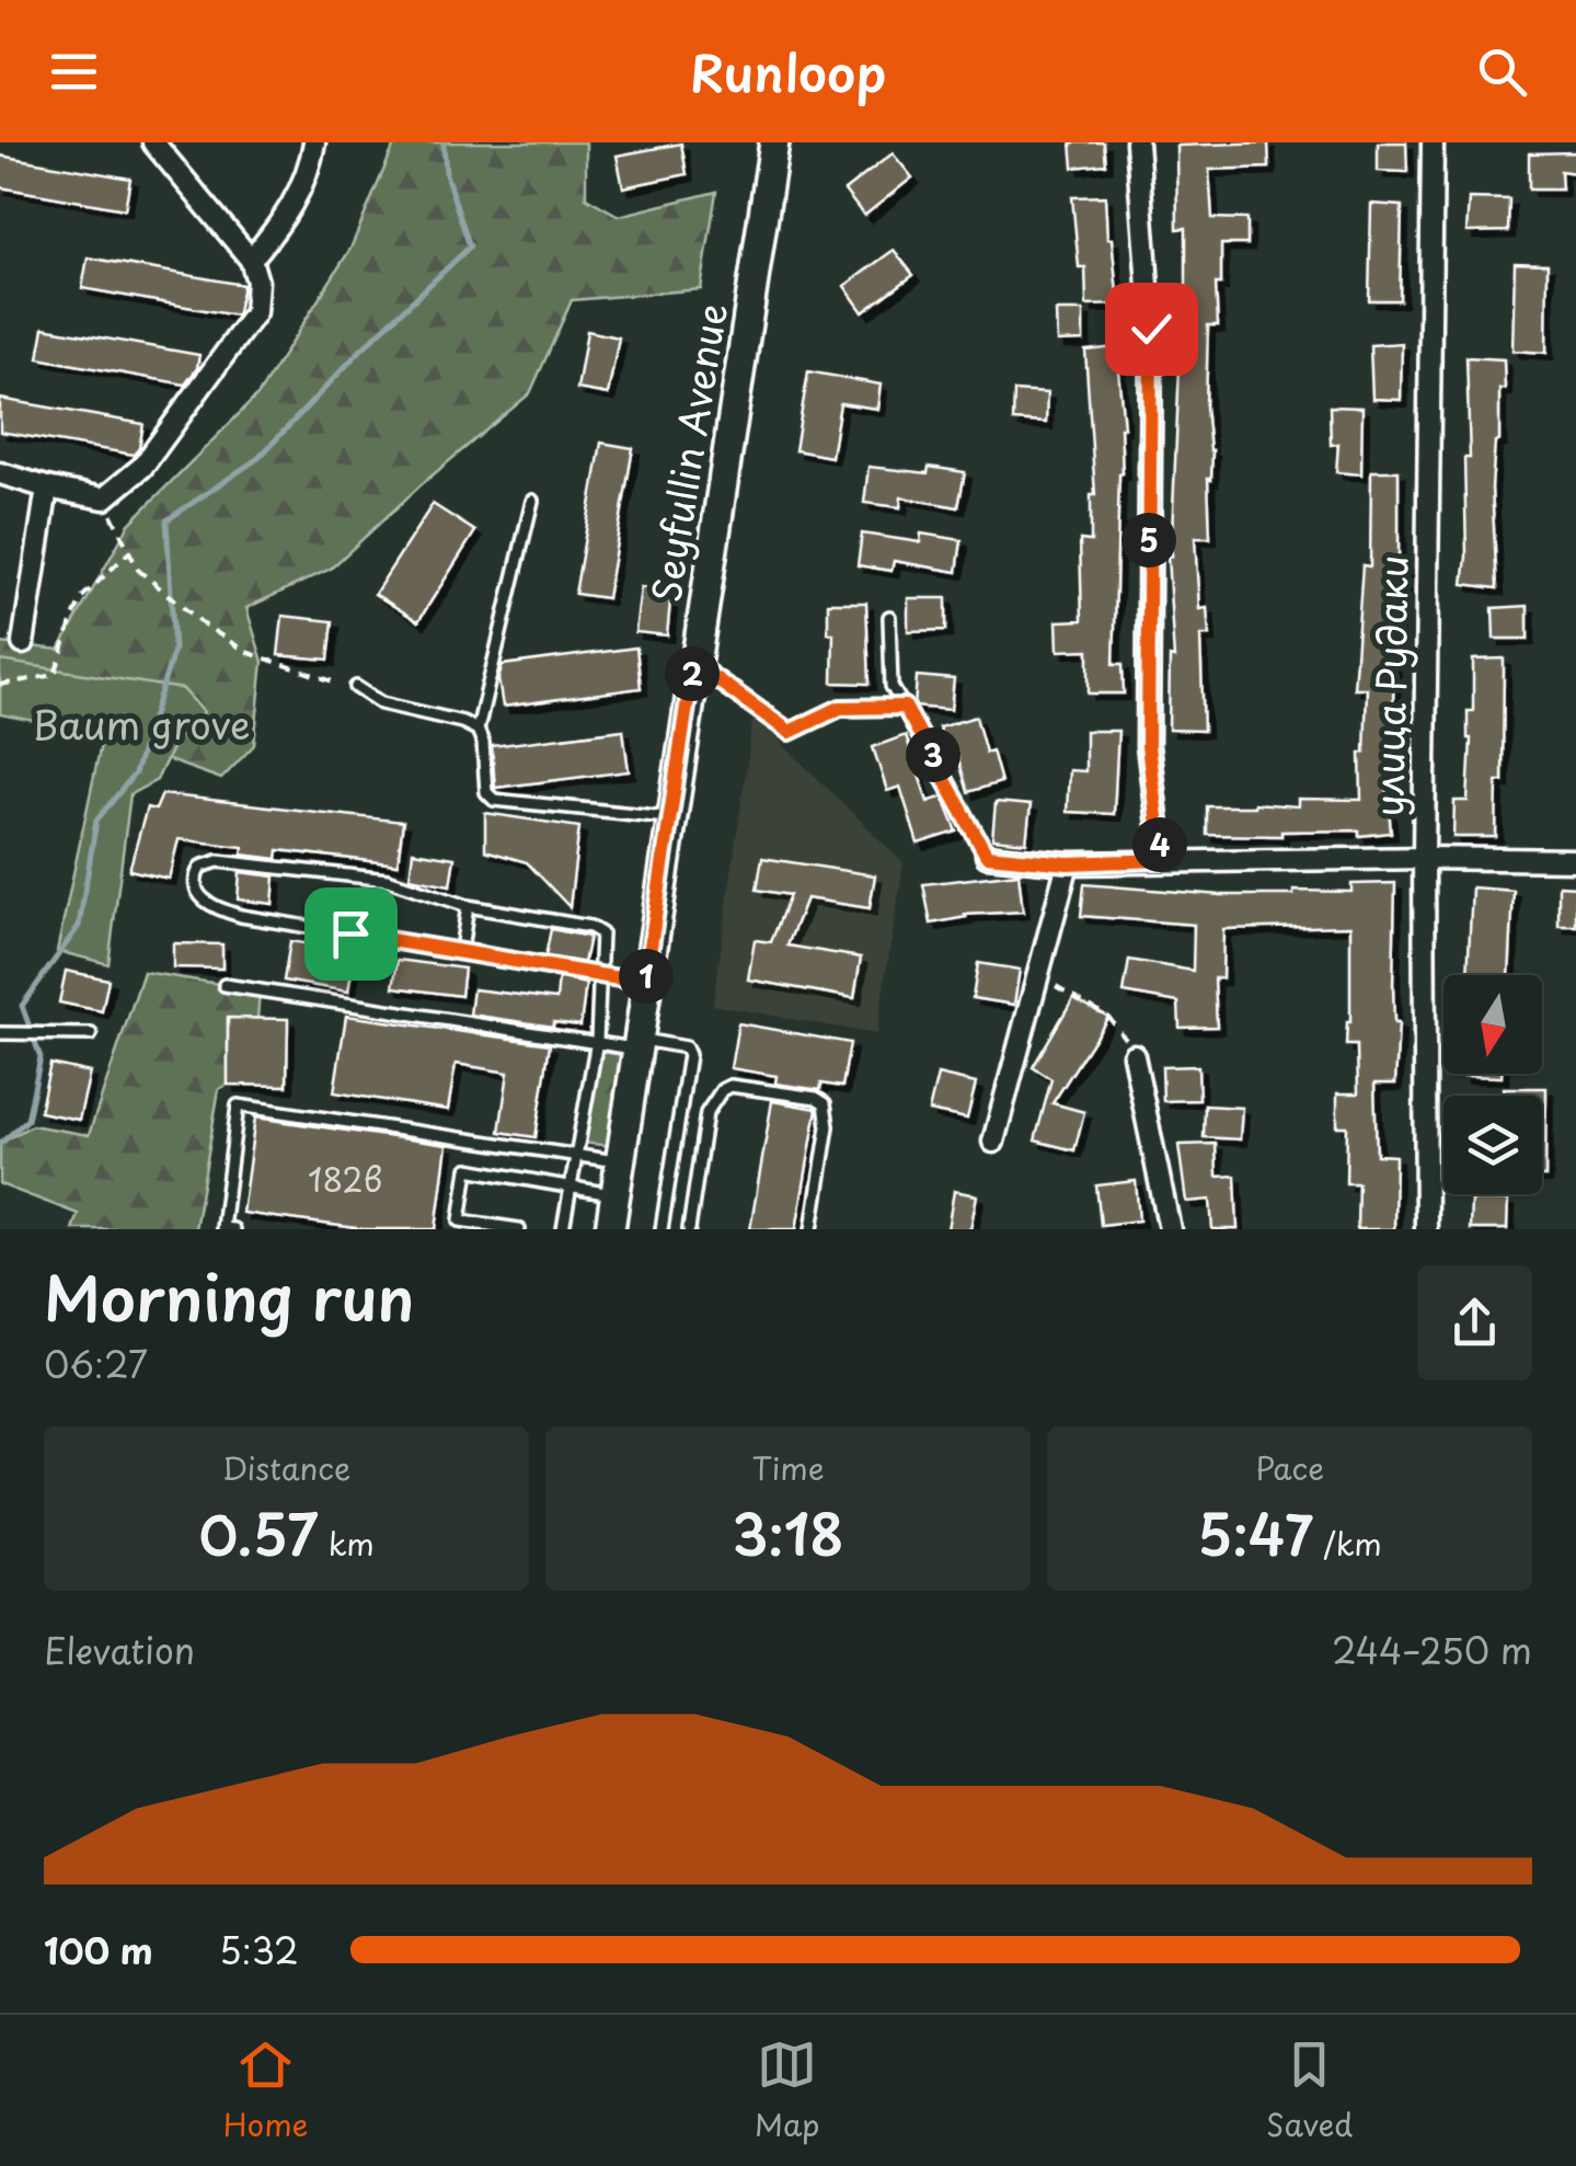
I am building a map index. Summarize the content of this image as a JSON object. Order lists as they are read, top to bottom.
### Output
{
  "streets": {
    "main road": ["Seyfullin Avenue"],
    "street": ["улица Рудаки"]
  },
  "parks": ["Baum grove"],
  "house_numbers": ["182в"],
  "north": "bottom",
  "page": {
    "header": "Runloop",
    "pins": [
      "5",
      "2",
      "3",
      "4",
      "1"
    ],
    "heading": ["Morning run", "06:27"],
    "stats": [
      ["Distance", "0.57 km"],
      ["Time", "3:18"],
      ["Pace", "5:47 /km"]
    ],
    "chart": ["Elevation", "244–250 m"],
    "list": [
      {
        "name": "100 m",
        "note": "5:32"
      }
    ],
    "tabs": ["Home", "Map", "Saved"]
  }
}
